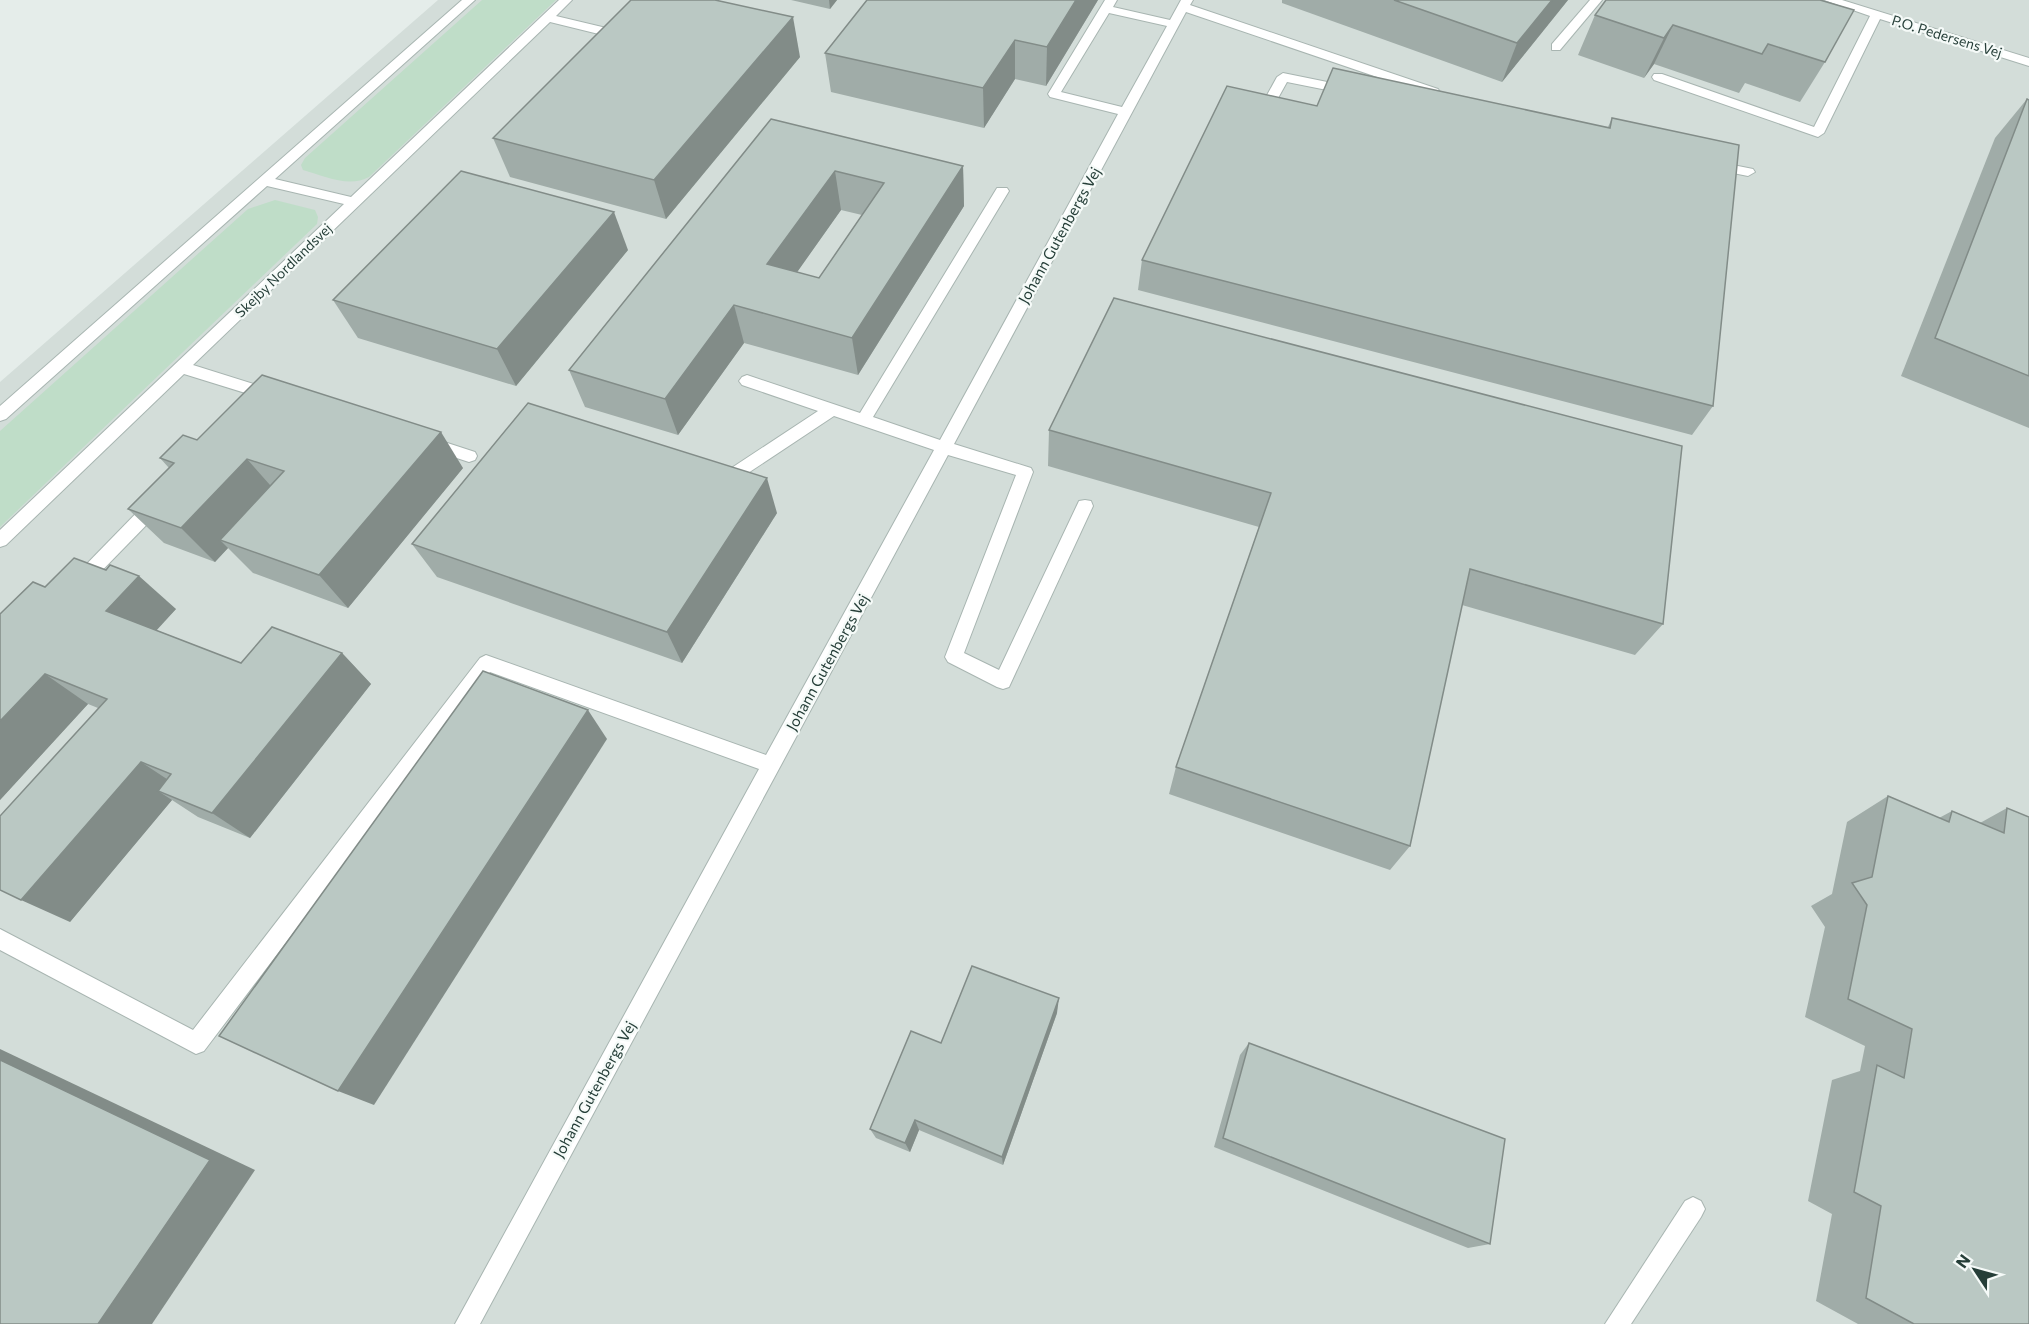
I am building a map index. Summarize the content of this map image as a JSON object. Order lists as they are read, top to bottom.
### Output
{
  "streets": {
    "street": ["P.O. Pedersens Vej", "Johann Gutenbergs Vej", "Skejby Nordlandsvej"]
  },
  "north": "top left"
}
